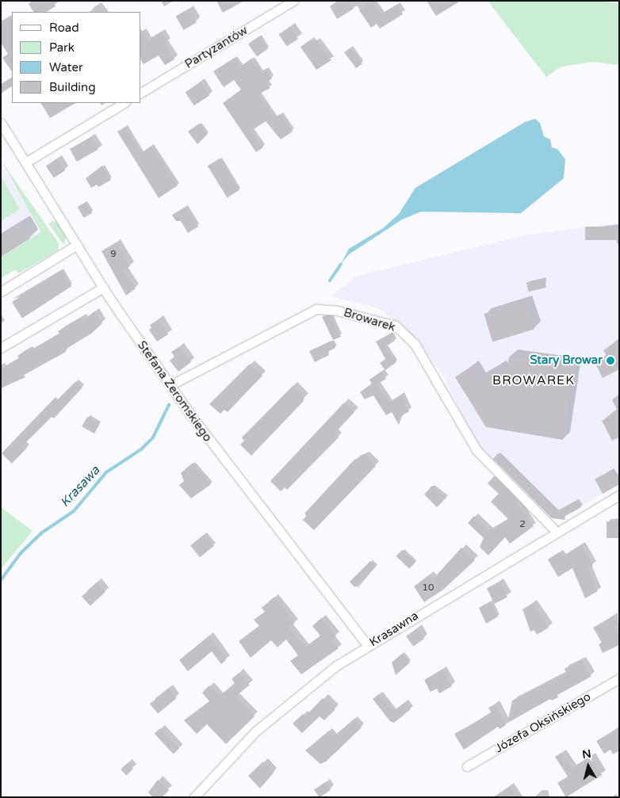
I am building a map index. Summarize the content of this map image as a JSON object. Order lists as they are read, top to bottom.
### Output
{
  "streets": {
    "street": [
      "Partyzantów",
      "Browarek",
      "Stefana Żeromskiego",
      "Krasawna",
      "Józefa Oksińskiego"
    ]
  },
  "crossings": [
    ["Browarek", "Stefana Żeromskiego"],
    ["Browarek", "Krasawna"],
    ["Stefana Żeromskiego", "Krasawna"]
  ],
  "districts": ["BROWAREK"],
  "water": ["Krasawa"],
  "places": ["Stary Browar"],
  "house_numbers": ["9", "2", "10"],
  "legend": [
    "Road",
    "Park",
    "Water",
    "Building"
  ],
  "north": "top"
}
